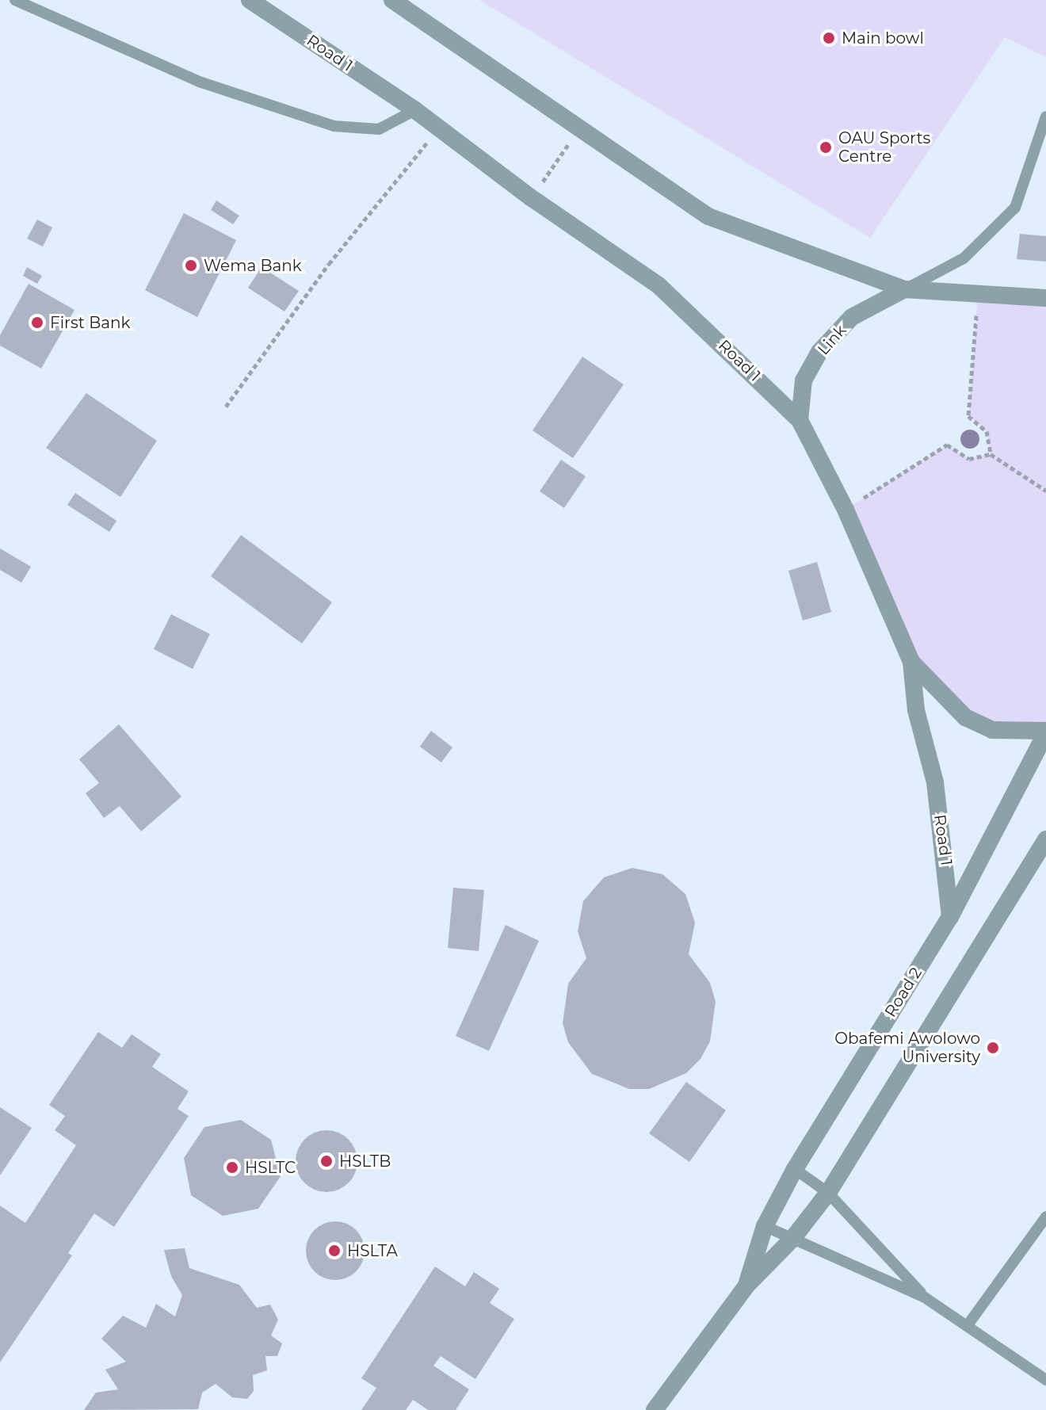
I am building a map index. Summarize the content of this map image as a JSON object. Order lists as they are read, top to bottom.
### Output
{
  "streets": {
    "street": ["Road 1", "Link", "Road 2"]
  },
  "crossings": [
    ["Road 1", "Link"],
    ["Road 1", "Road 2"]
  ],
  "places": [
    "Main bowl",
    "OAU Sports Centre",
    "Wema Bank",
    "First Bank",
    "Obafemi Awolowo University",
    "HSLTB",
    "HSLTC",
    "HSLTA"
  ]
}
